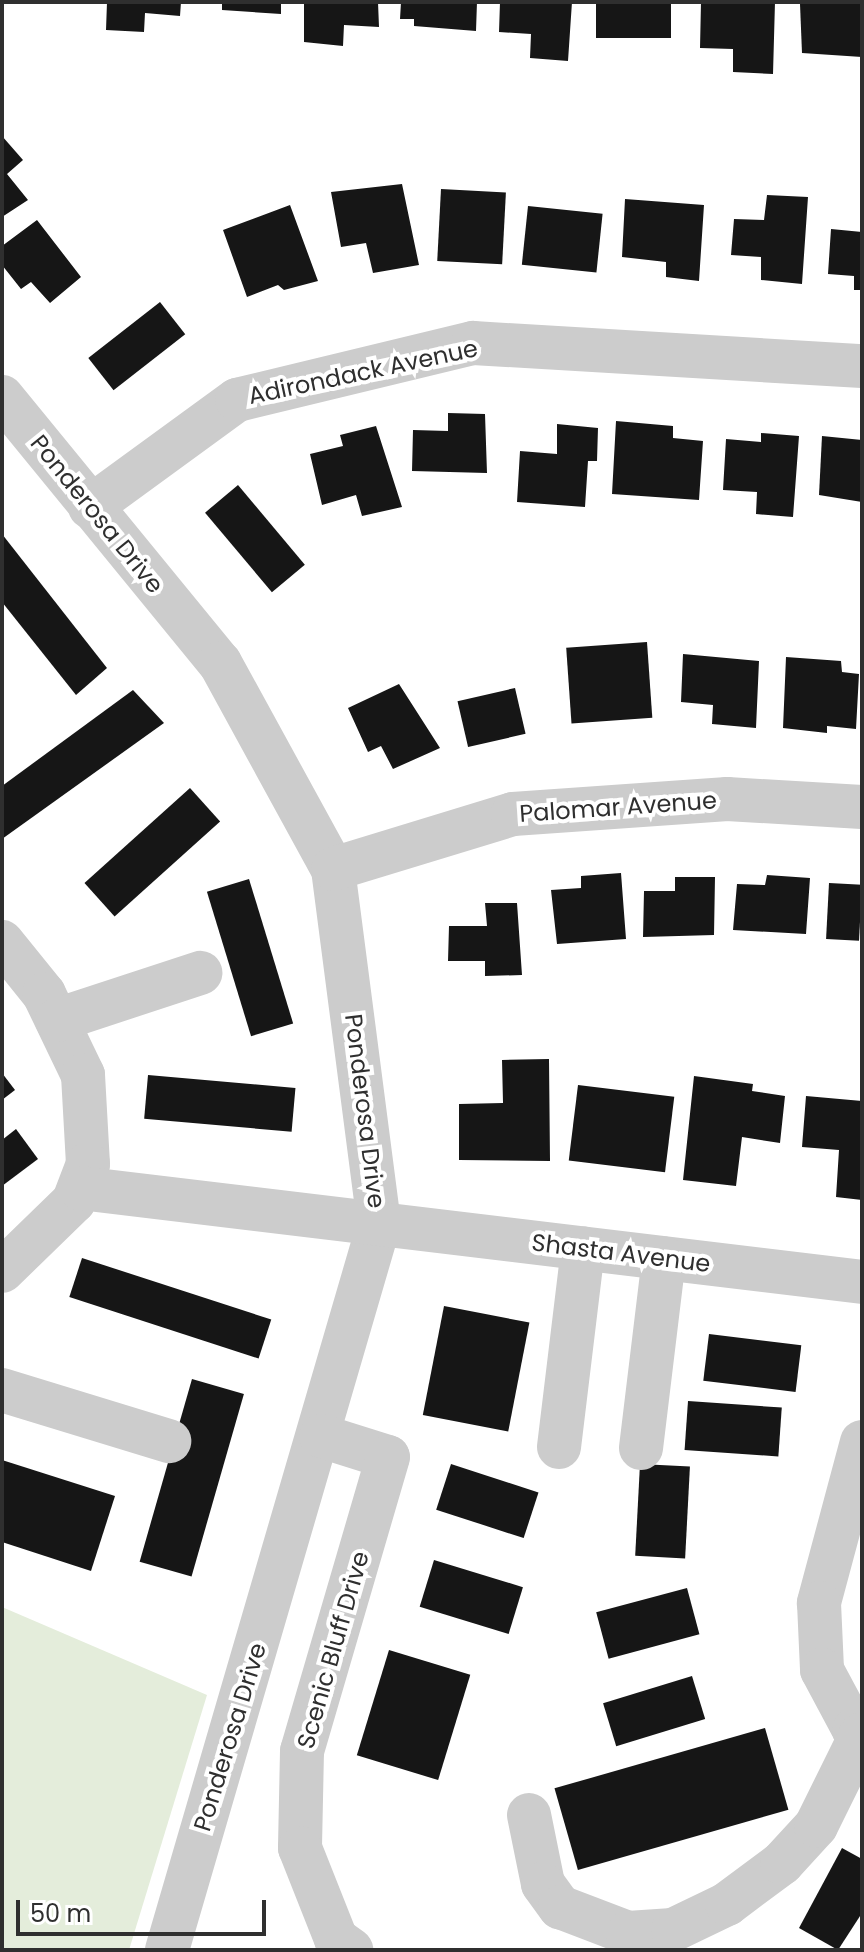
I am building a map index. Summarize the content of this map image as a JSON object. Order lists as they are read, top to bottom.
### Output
{
  "streets": {
    "street": [
      "Adirondack Avenue",
      "Ponderosa Drive",
      "Palomar Avenue",
      "Shasta Avenue",
      "Scenic Bluff Drive"
    ]
  },
  "crossings": [
    ["Adirondack Avenue", "Ponderosa Drive"],
    ["Ponderosa Drive", "Palomar Avenue"],
    ["Ponderosa Drive", "Shasta Avenue"],
    ["Ponderosa Drive", "Scenic Bluff Drive"]
  ],
  "scale_bar": "50 m"
}
